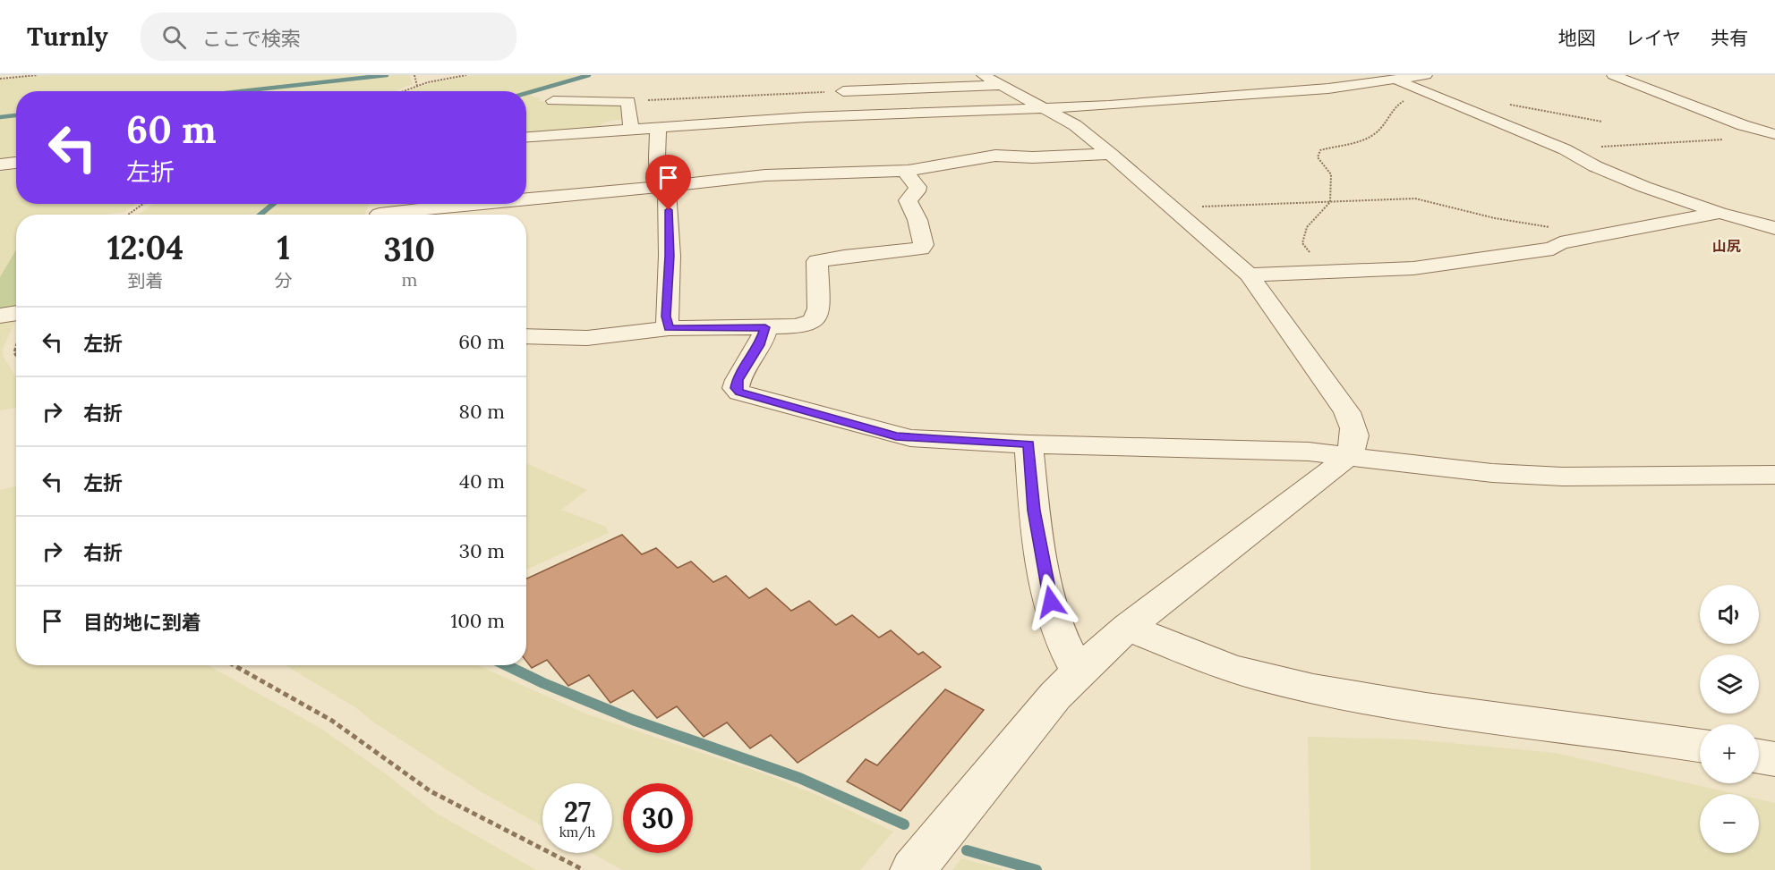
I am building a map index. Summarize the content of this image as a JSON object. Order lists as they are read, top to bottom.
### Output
{
  "districts": ["山尻"],
  "page": {
    "header": "Turnly",
    "search": "ここで検索",
    "nav": ["地図", "レイヤ", "共有"],
    "turn": ["60 m", "左折"],
    "eta": [
      "12:04",
      "到着",
      "1",
      "分",
      "310",
      "m"
    ],
    "list": [
      {
        "name": "左折",
        "value": "60 m"
      },
      {
        "name": "右折",
        "value": "80 m"
      },
      {
        "name": "左折",
        "value": "40 m"
      },
      {
        "name": "右折",
        "value": "30 m"
      },
      {
        "name": "目的地に到着",
        "value": "100 m"
      }
    ],
    "map_buttons": ["+", "−"],
    "speed": "27 km/h",
    "limit": "30"
  }
}
